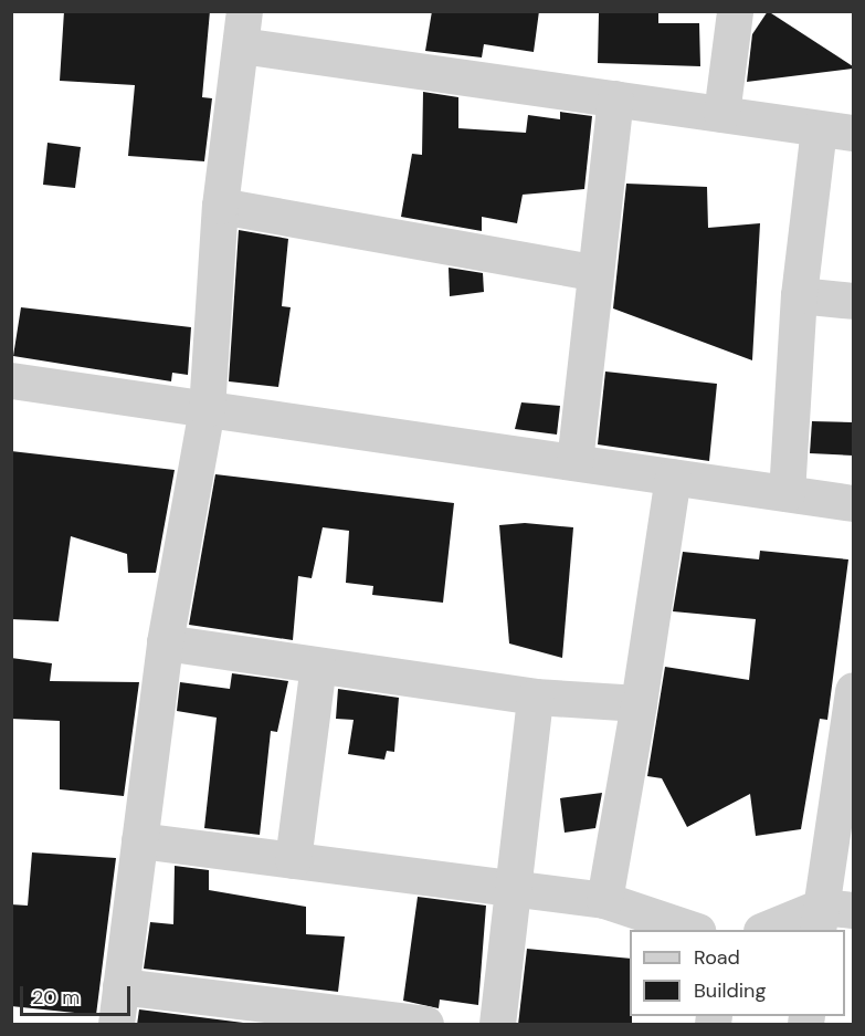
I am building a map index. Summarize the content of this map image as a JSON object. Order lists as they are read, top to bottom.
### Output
{
  "legend": ["Road", "Building"],
  "scale_bar": "20 m"
}
